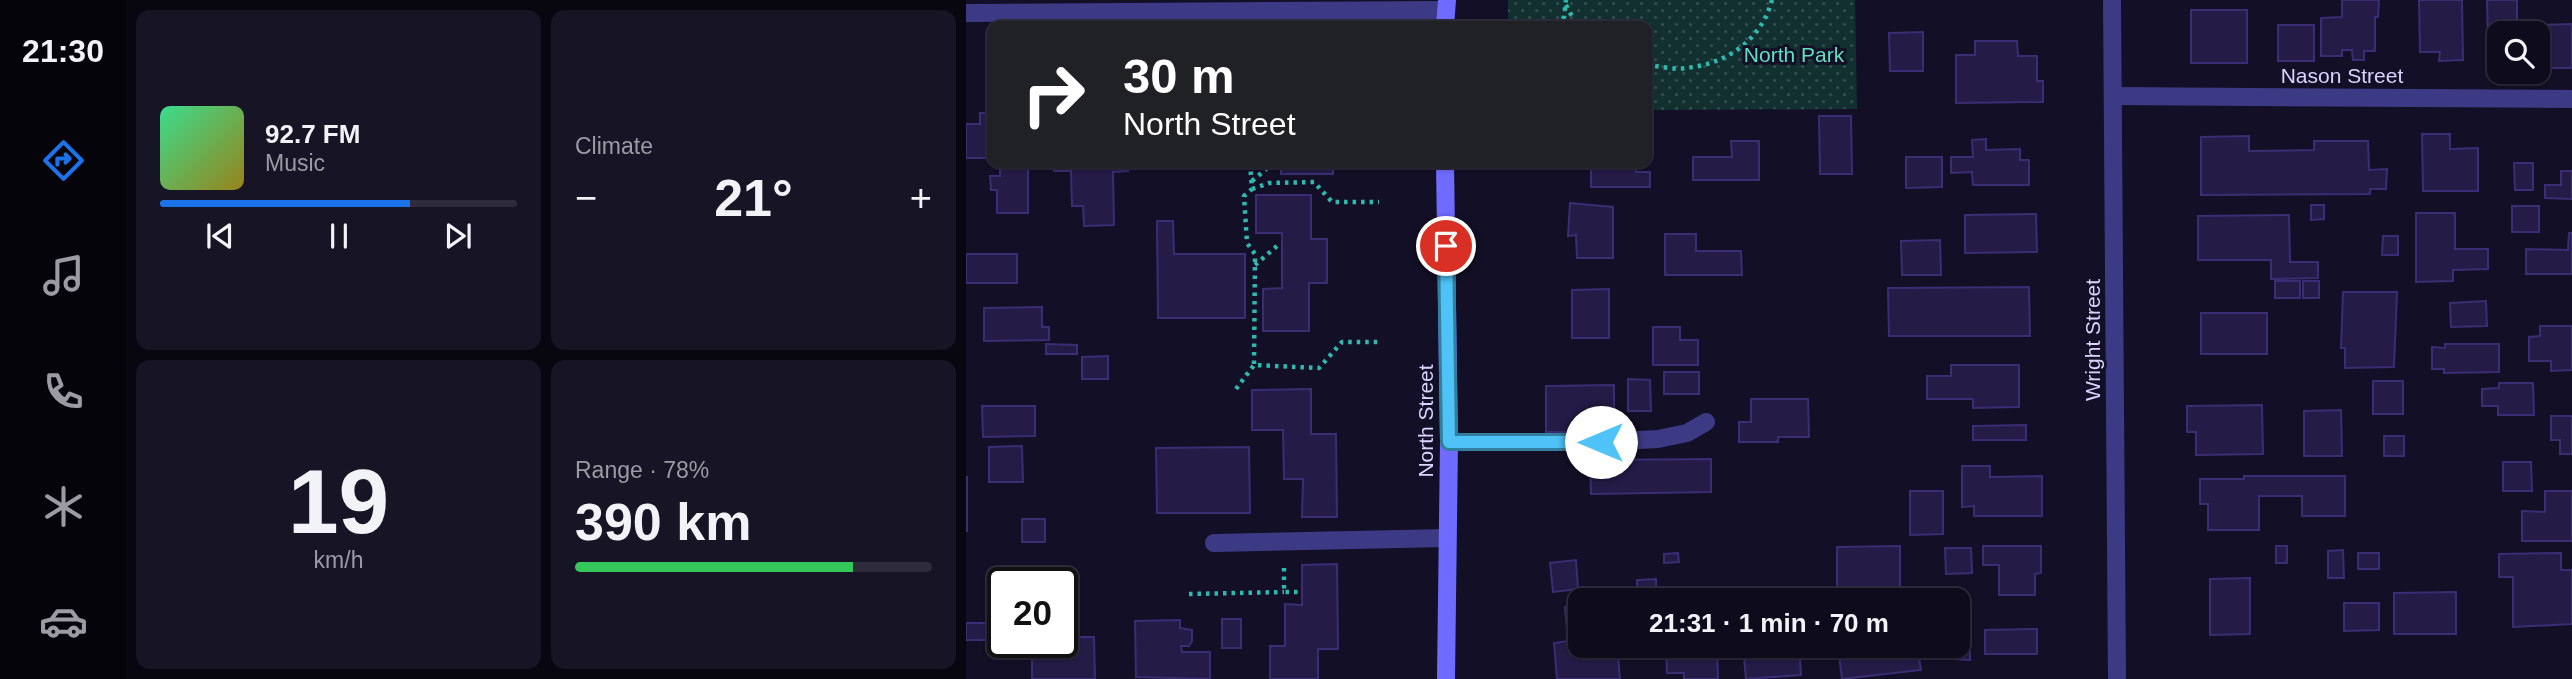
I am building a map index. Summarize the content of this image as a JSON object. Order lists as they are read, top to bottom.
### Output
{
  "streets": {
    "main road": ["North Street"],
    "street": ["Nason Street", "Wright Street"]
  },
  "crossings": [
    ["Nason Street", "Wright Street"]
  ],
  "parks": ["North Park"],
  "page": {
    "tabs": "21:30",
    "tile": [
      "Climate",
      ["19", "km/h"],
      ["Range · 78%", "390 km"]
    ],
    "turn": ["30 m", "North Street"],
    "song": ["92.7 FM", "Music"],
    "heat": ["−", "21°", "+"],
    "limit": "20",
    "trip": "21:31 · 1 min · 70 m"
  }
}
